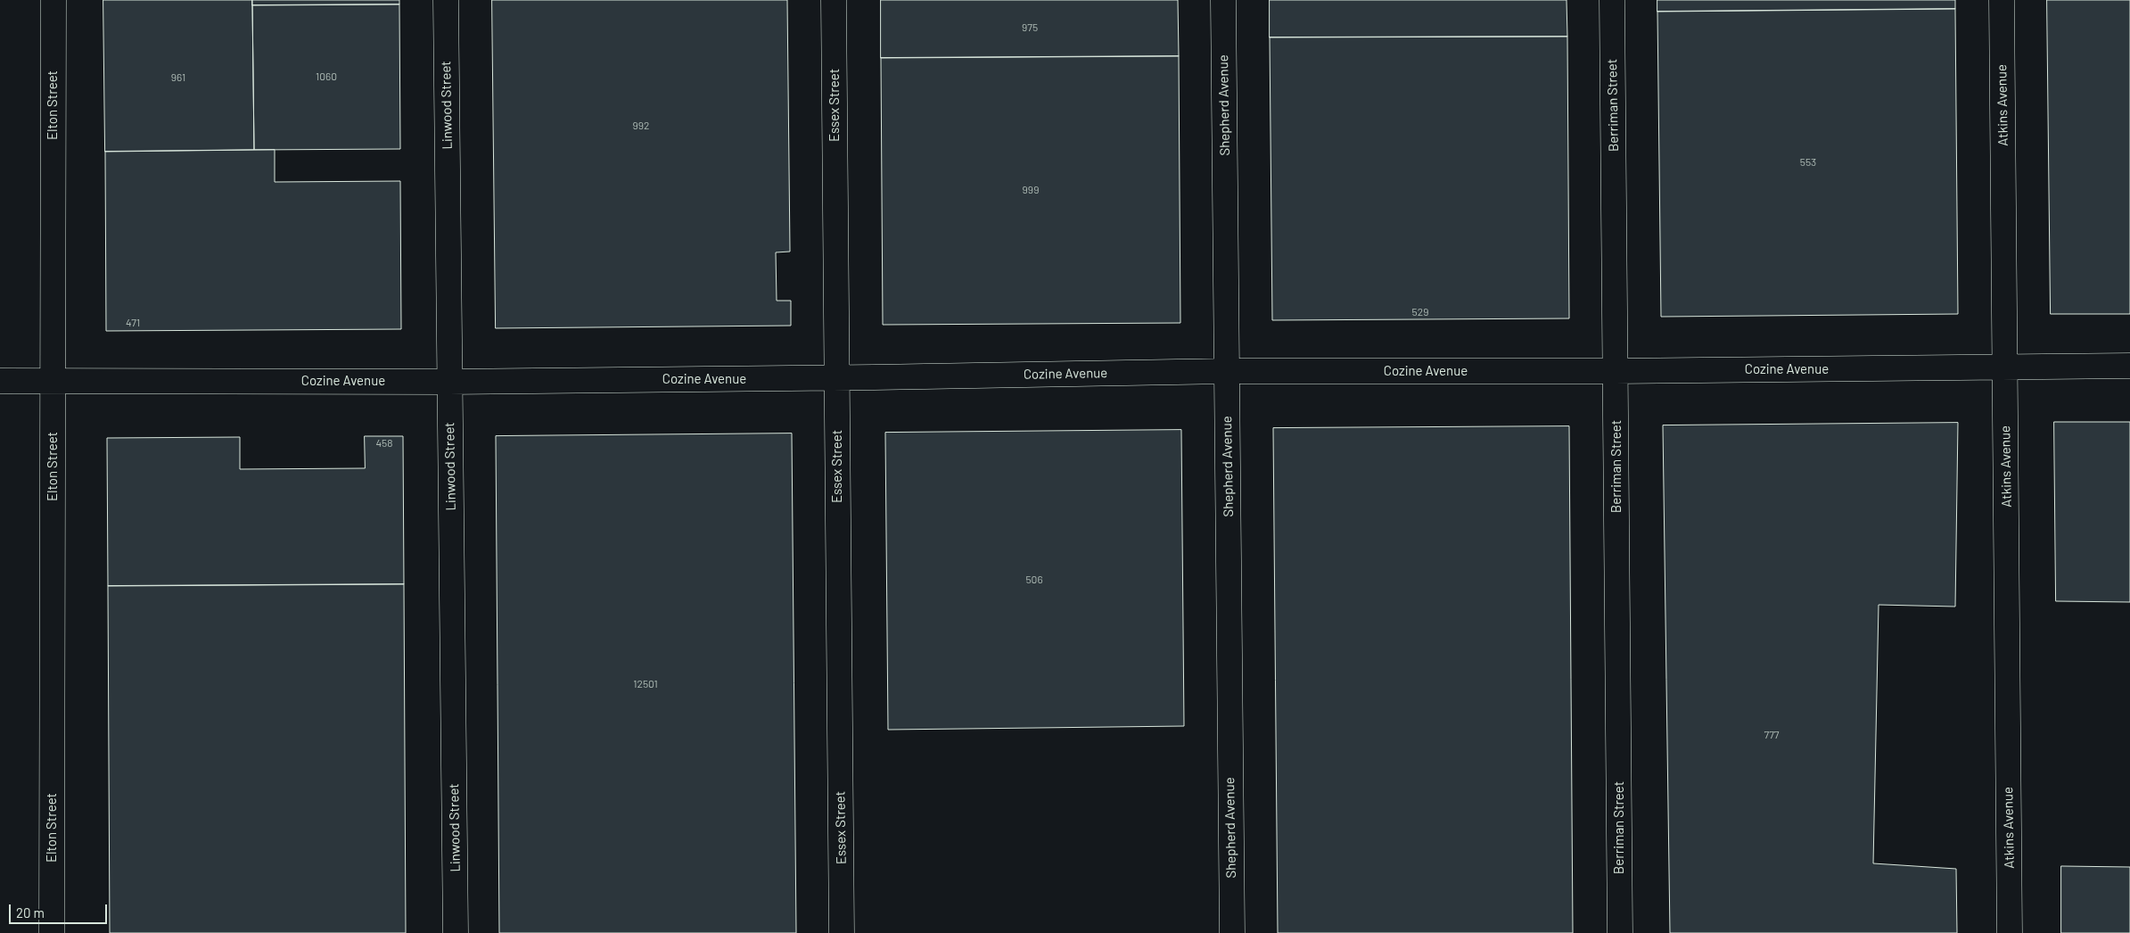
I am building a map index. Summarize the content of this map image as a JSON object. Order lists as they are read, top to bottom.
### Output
{
  "streets": {
    "street": [
      "Elton Street",
      "Linwood Street",
      "Essex Street",
      "Shepherd Avenue",
      "Berriman Street",
      "Atkins Avenue",
      "Cozine Avenue"
    ]
  },
  "crossings": [
    ["Elton Street", "Cozine Avenue"],
    ["Linwood Street", "Cozine Avenue"],
    ["Essex Street", "Cozine Avenue"],
    ["Shepherd Avenue", "Cozine Avenue"],
    ["Berriman Street", "Cozine Avenue"],
    ["Atkins Avenue", "Cozine Avenue"]
  ],
  "house_numbers": [
    "975",
    "1060",
    "961",
    "992",
    "553",
    "999",
    "529",
    "471",
    "458",
    "506",
    "12501",
    "777"
  ],
  "scale_bar": "20 m"
}
